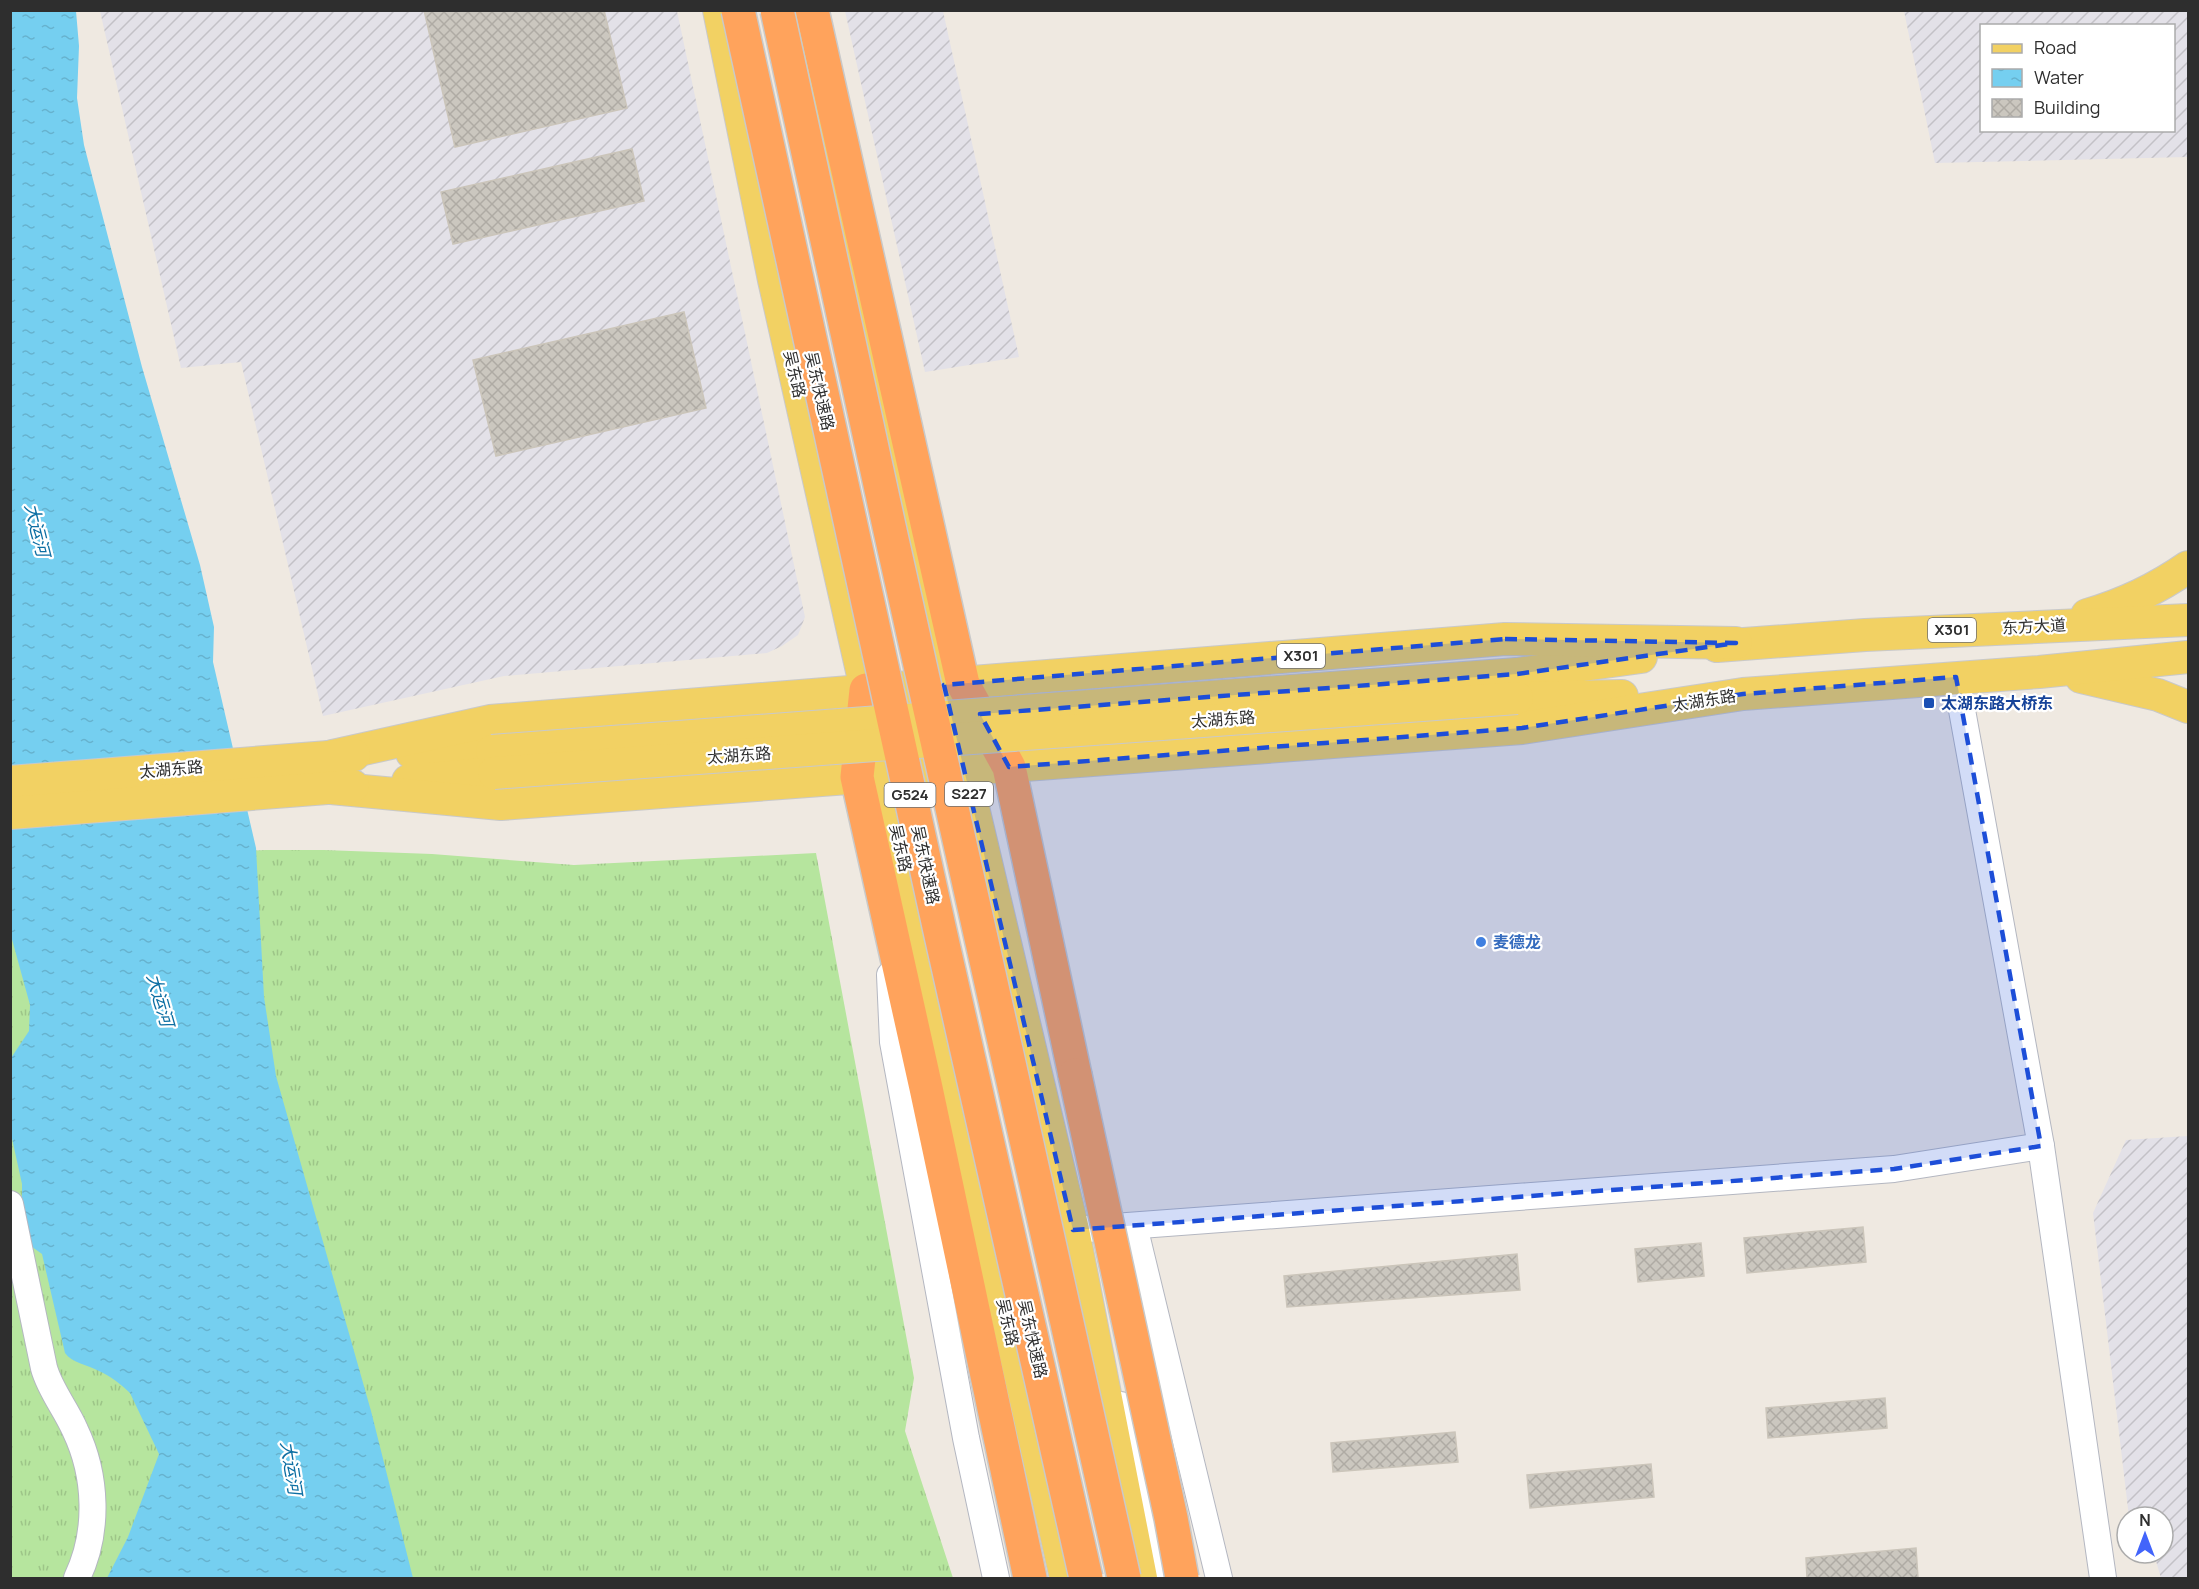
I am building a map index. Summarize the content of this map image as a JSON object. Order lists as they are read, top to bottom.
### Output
{
  "streets": {
    "highway": ["吴东快速路", "G524"],
    "main road": [
      "吴东路",
      "东方大道",
      "X301",
      "太湖东路",
      "S227"
    ]
  },
  "crossings": [
    ["吴东路", "太湖东路"],
    ["东方大道", "太湖东路"],
    ["太湖东路", "S227"]
  ],
  "water": ["大运河"],
  "places": {
    "transit": ["太湖东路大桥东"],
    "other": ["麦德龙"]
  },
  "legend": ["Road", "Water", "Building"],
  "north": "top"
}
